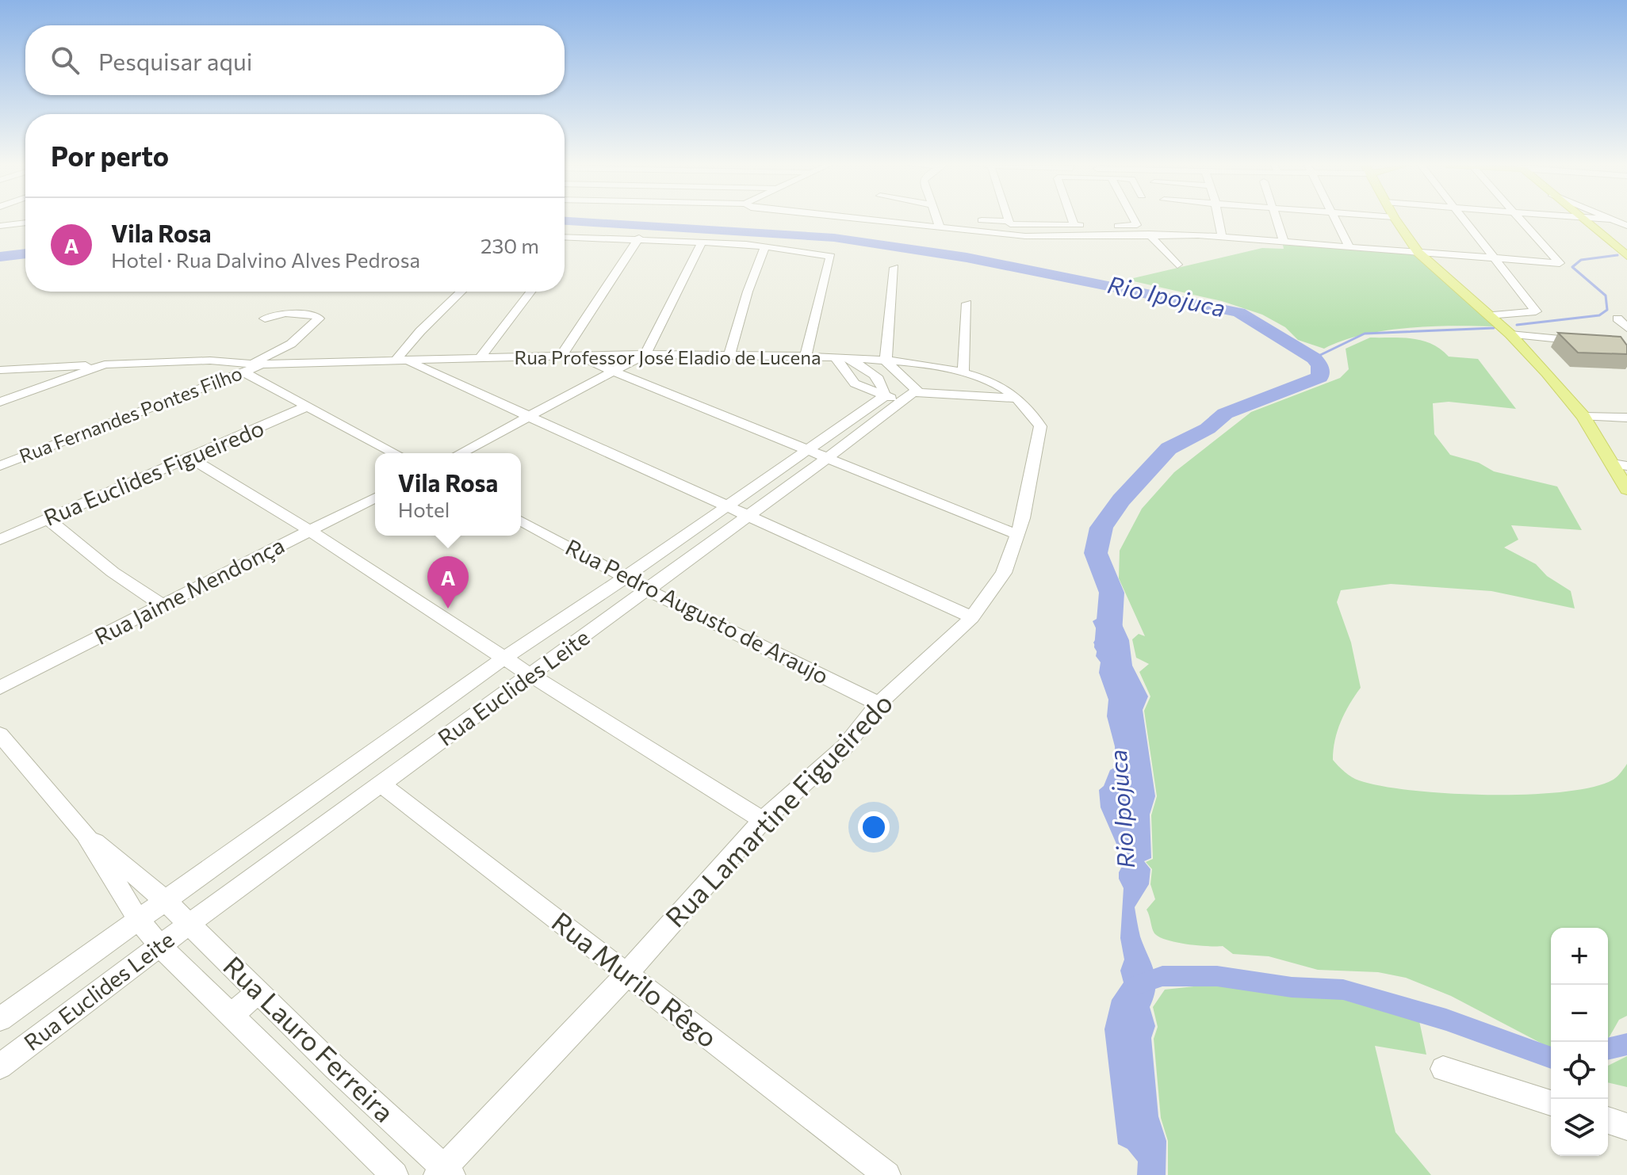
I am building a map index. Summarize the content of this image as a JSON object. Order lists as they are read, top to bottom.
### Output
{
  "streets": {
    "street": [
      "Rua Professor José Eladio de Lucena",
      "Rua Fernandes Pontes Filho",
      "Rua Euclides Figueiredo",
      "Rua Jaime Mendonça",
      "Rua Pedro Augusto de Araujo",
      "Rua Euclides Leite",
      "Rua Lamartine Figueiredo",
      "Rua Murilo Rêgo",
      "Rua Lauro Ferreira"
    ]
  },
  "crossings": [
    ["Rua Professor José Eladio de Lucena", "Rua Fernandes Pontes Filho"],
    ["Rua Professor José Eladio de Lucena", "Rua Euclides Leite"],
    ["Rua Professor José Eladio de Lucena", "Rua Lamartine Figueiredo"],
    ["Rua Pedro Augusto de Araujo", "Rua Euclides Leite"],
    ["Rua Pedro Augusto de Araujo", "Rua Lamartine Figueiredo"],
    ["Rua Euclides Leite", "Rua Murilo Rêgo"],
    ["Rua Euclides Leite", "Rua Lauro Ferreira"],
    ["Rua Lamartine Figueiredo", "Rua Murilo Rêgo"],
    ["Rua Lamartine Figueiredo", "Rua Lauro Ferreira"]
  ],
  "water": ["Rio Ipojuca"],
  "page": {
    "search": "Pesquisar aqui",
    "heading": "Por perto",
    "list": [
      {
        "mark": "A",
        "name": "Vila Rosa",
        "note": "Hotel · Rua Dalvino Alves Pedrosa",
        "value": "230 m"
      }
    ],
    "popup": ["Vila Rosa", "Hotel"],
    "pins": "A",
    "map_buttons": ["+", "−"]
  }
}
